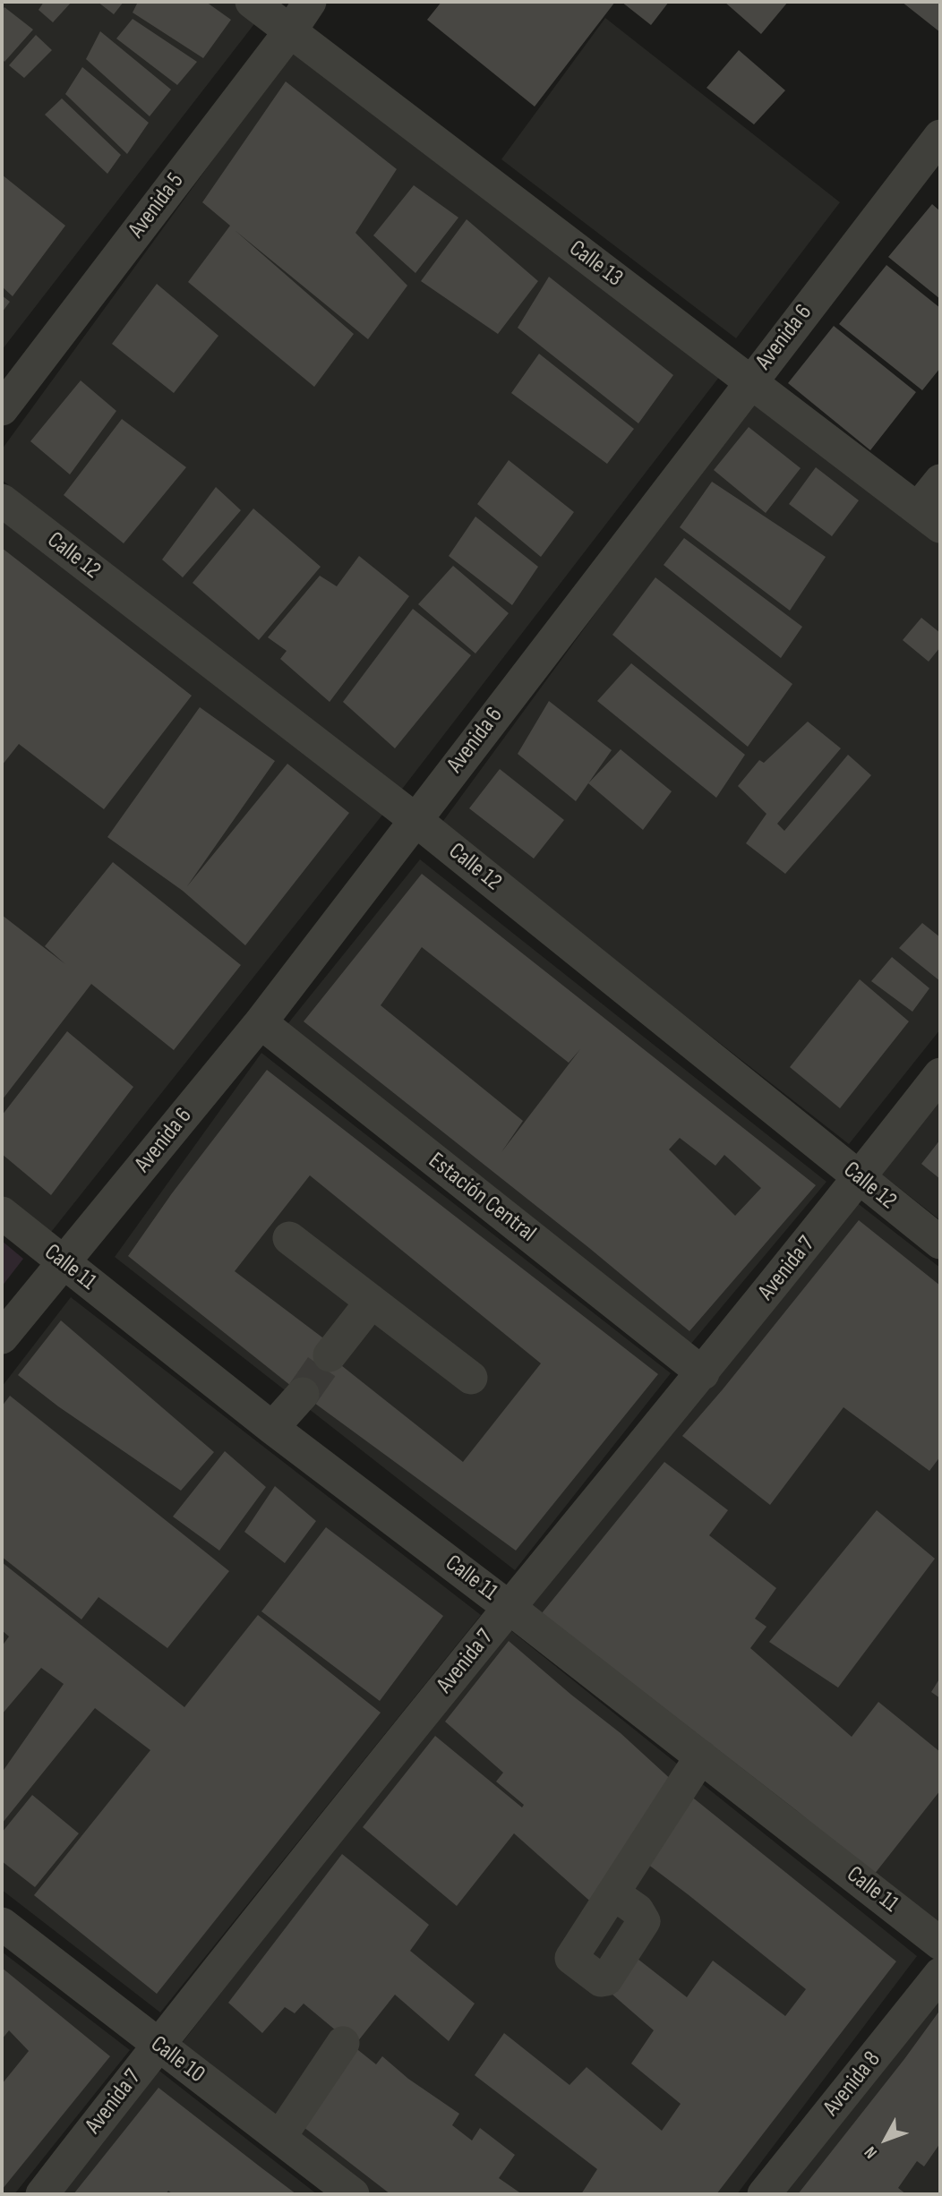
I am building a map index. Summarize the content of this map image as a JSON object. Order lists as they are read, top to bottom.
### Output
{
  "streets": {
    "street": [
      "Avenida 5",
      "Calle 13",
      "Avenida 6",
      "Calle 12",
      "Estación Central",
      "Calle 11",
      "Avenida 7",
      "Calle 10",
      "Avenida 8"
    ]
  },
  "crossings": [
    ["Avenida 5", "Calle 13"],
    ["Calle 13", "Avenida 6"],
    ["Avenida 6", "Calle 12"],
    ["Avenida 6", "Estación Central"],
    ["Avenida 6", "Calle 11"],
    ["Calle 12", "Avenida 7"],
    ["Estación Central", "Avenida 7"],
    ["Calle 11", "Avenida 7"],
    ["Avenida 7", "Calle 10"]
  ],
  "north": "bottom left"
}
